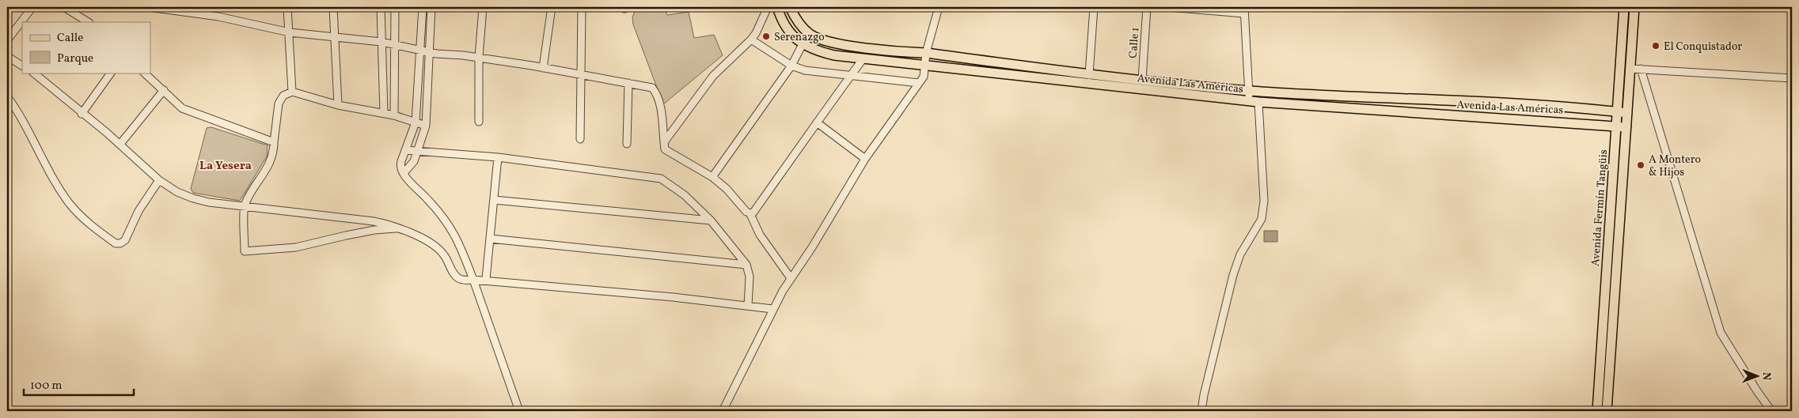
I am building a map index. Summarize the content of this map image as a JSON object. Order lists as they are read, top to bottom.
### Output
{
  "streets": {
    "main road": ["Avenida Las Américas", "Avenida Fermín Tangüis"],
    "street": ["Calle 1"]
  },
  "crossings": [
    ["Calle 1", "Avenida Las Américas"],
    ["Avenida Las Américas", "Avenida Fermín Tangüis"]
  ],
  "districts": ["La Yesera"],
  "places": ["Serenazgo", "El Conquistador", "A Montero & Hijos"],
  "legend": ["Calle", "Parque"],
  "scale_bar": "100 m",
  "north": "right"
}
